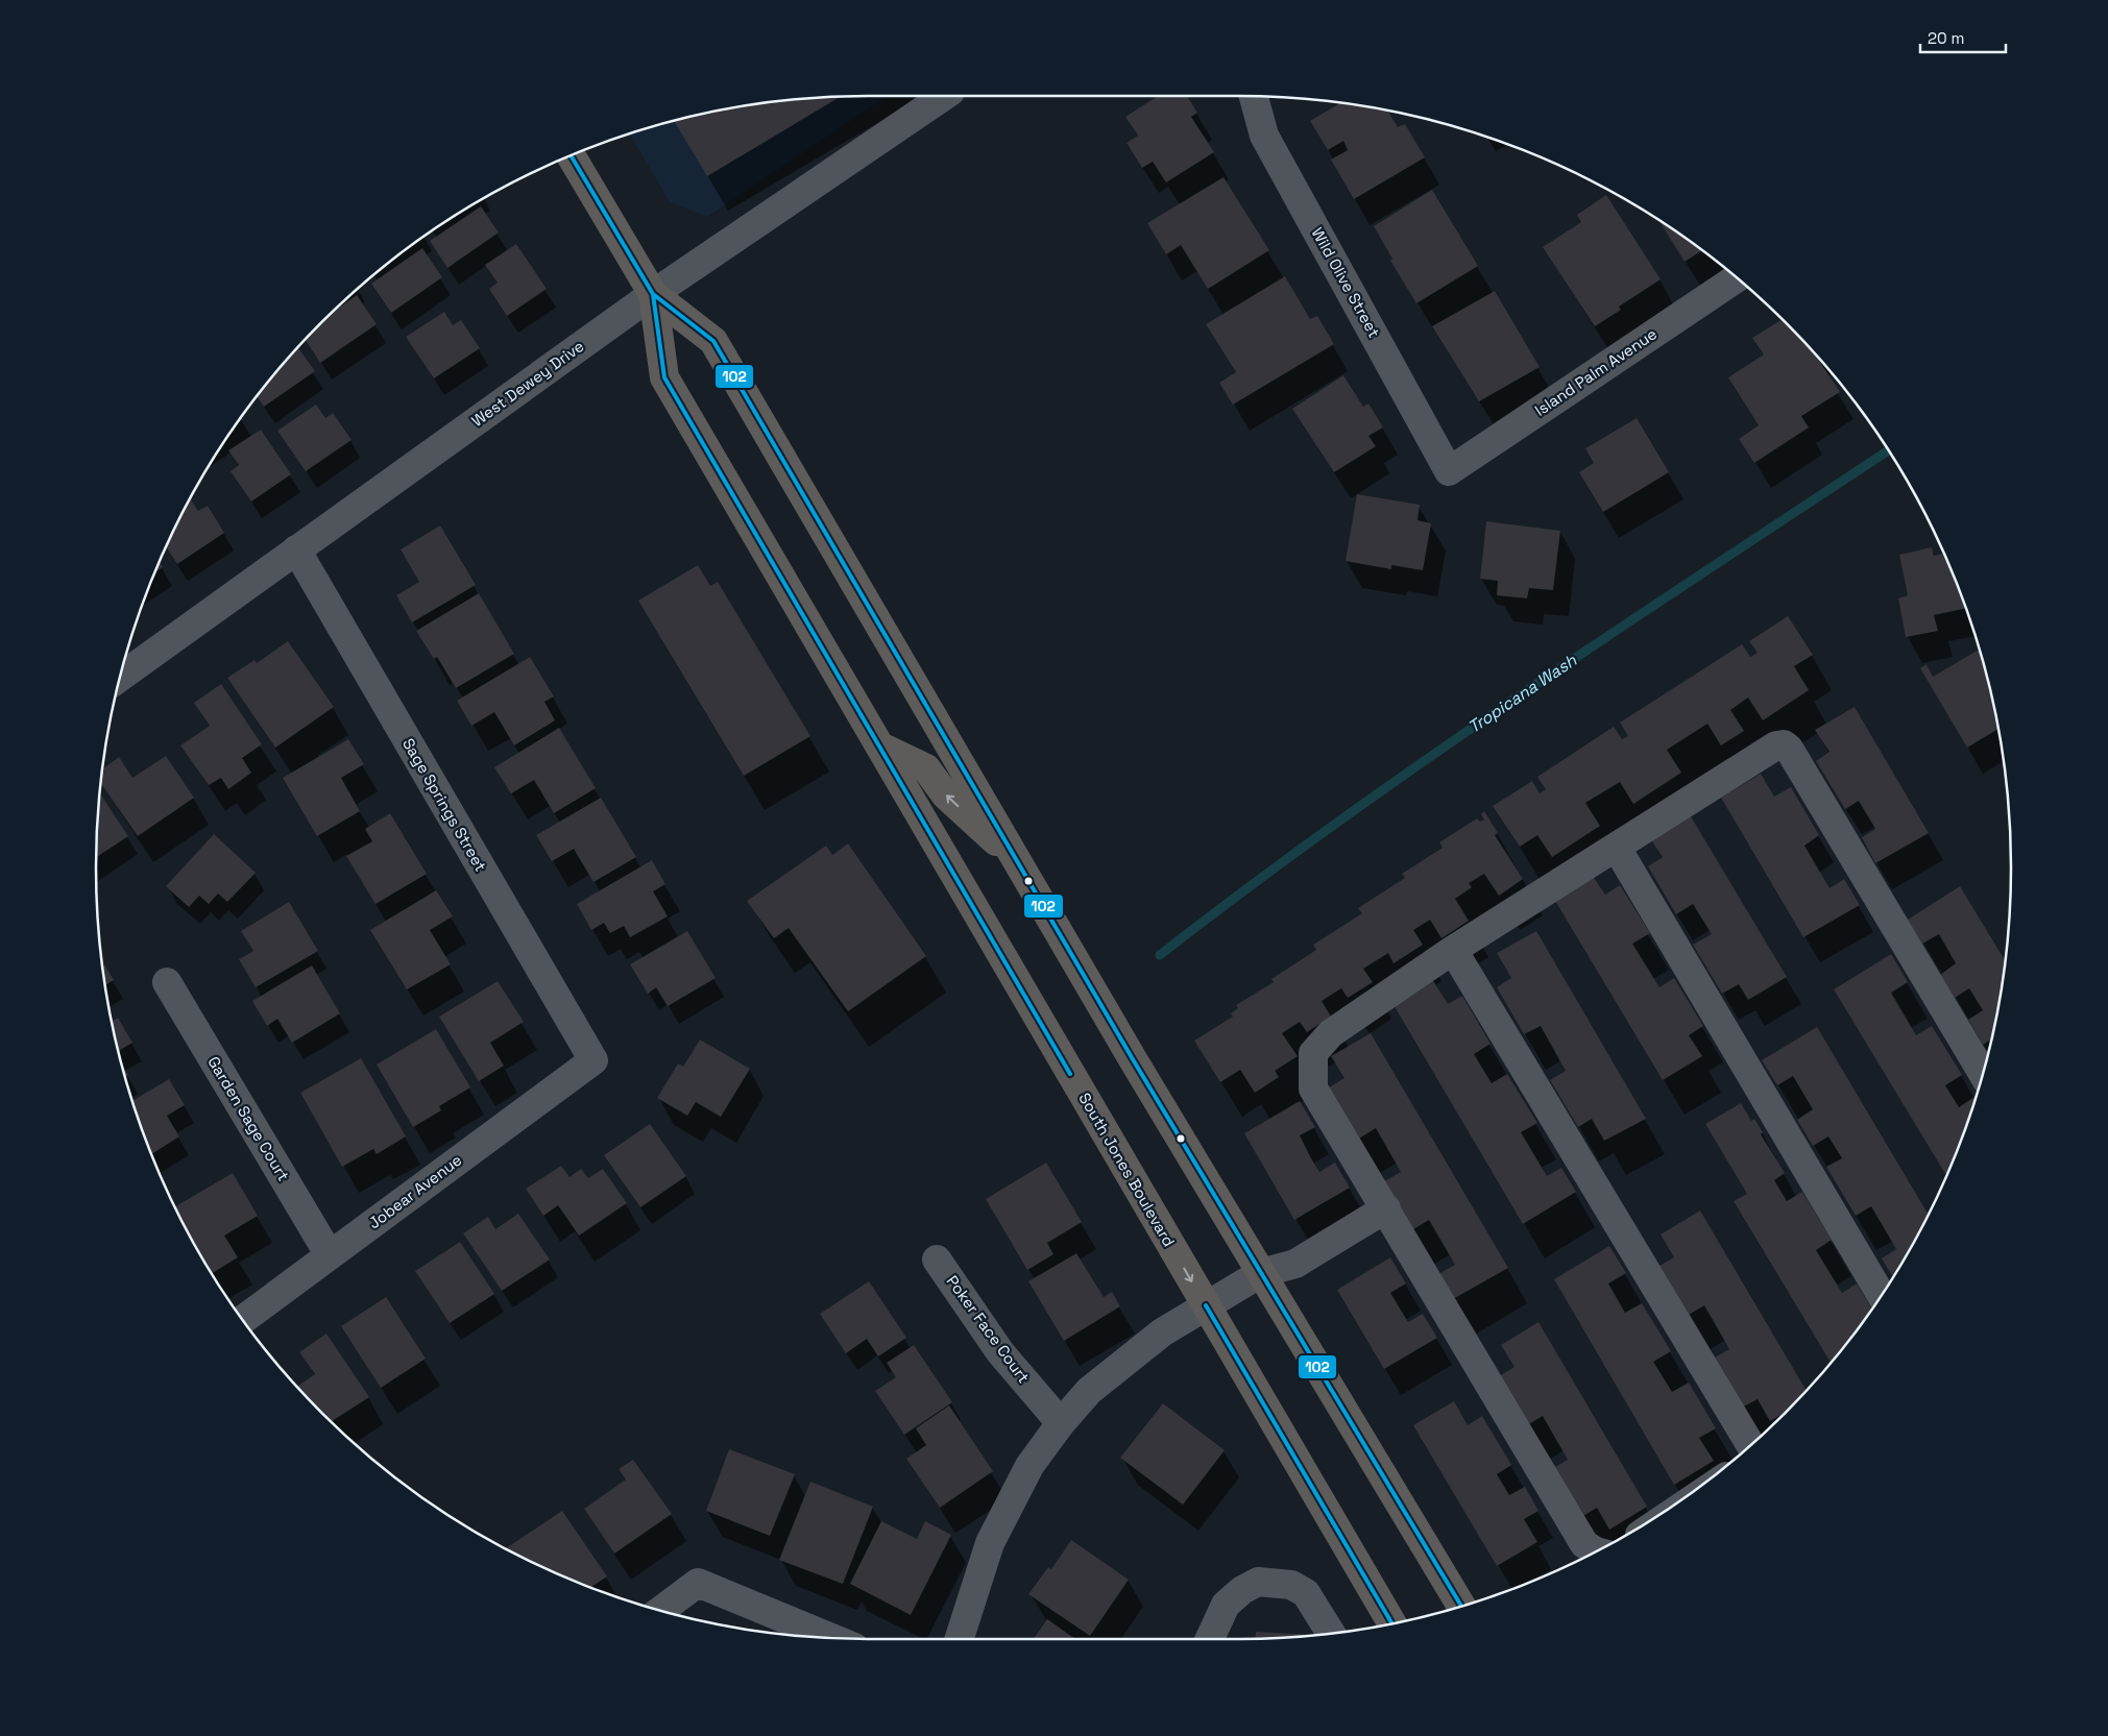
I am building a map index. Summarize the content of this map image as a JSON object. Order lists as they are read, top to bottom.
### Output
{
  "streets": {
    "main road": ["South Jones Boulevard"],
    "street": [
      "Wild Olive Street",
      "Island Palm Avenue",
      "West Dewey Drive",
      "Sage Springs Street",
      "Garden Sage Court",
      "Jobear Avenue",
      "Poker Face Court"
    ]
  },
  "crossings": [
    ["Wild Olive Street", "Island Palm Avenue"],
    ["West Dewey Drive", "Sage Springs Street"],
    ["West Dewey Drive", "South Jones Boulevard"],
    ["Sage Springs Street", "Jobear Avenue"],
    ["Garden Sage Court", "Jobear Avenue"]
  ],
  "water": ["Tropicana Wash"],
  "lines": ["transit line 102"],
  "scale_bar": "20 m"
}
